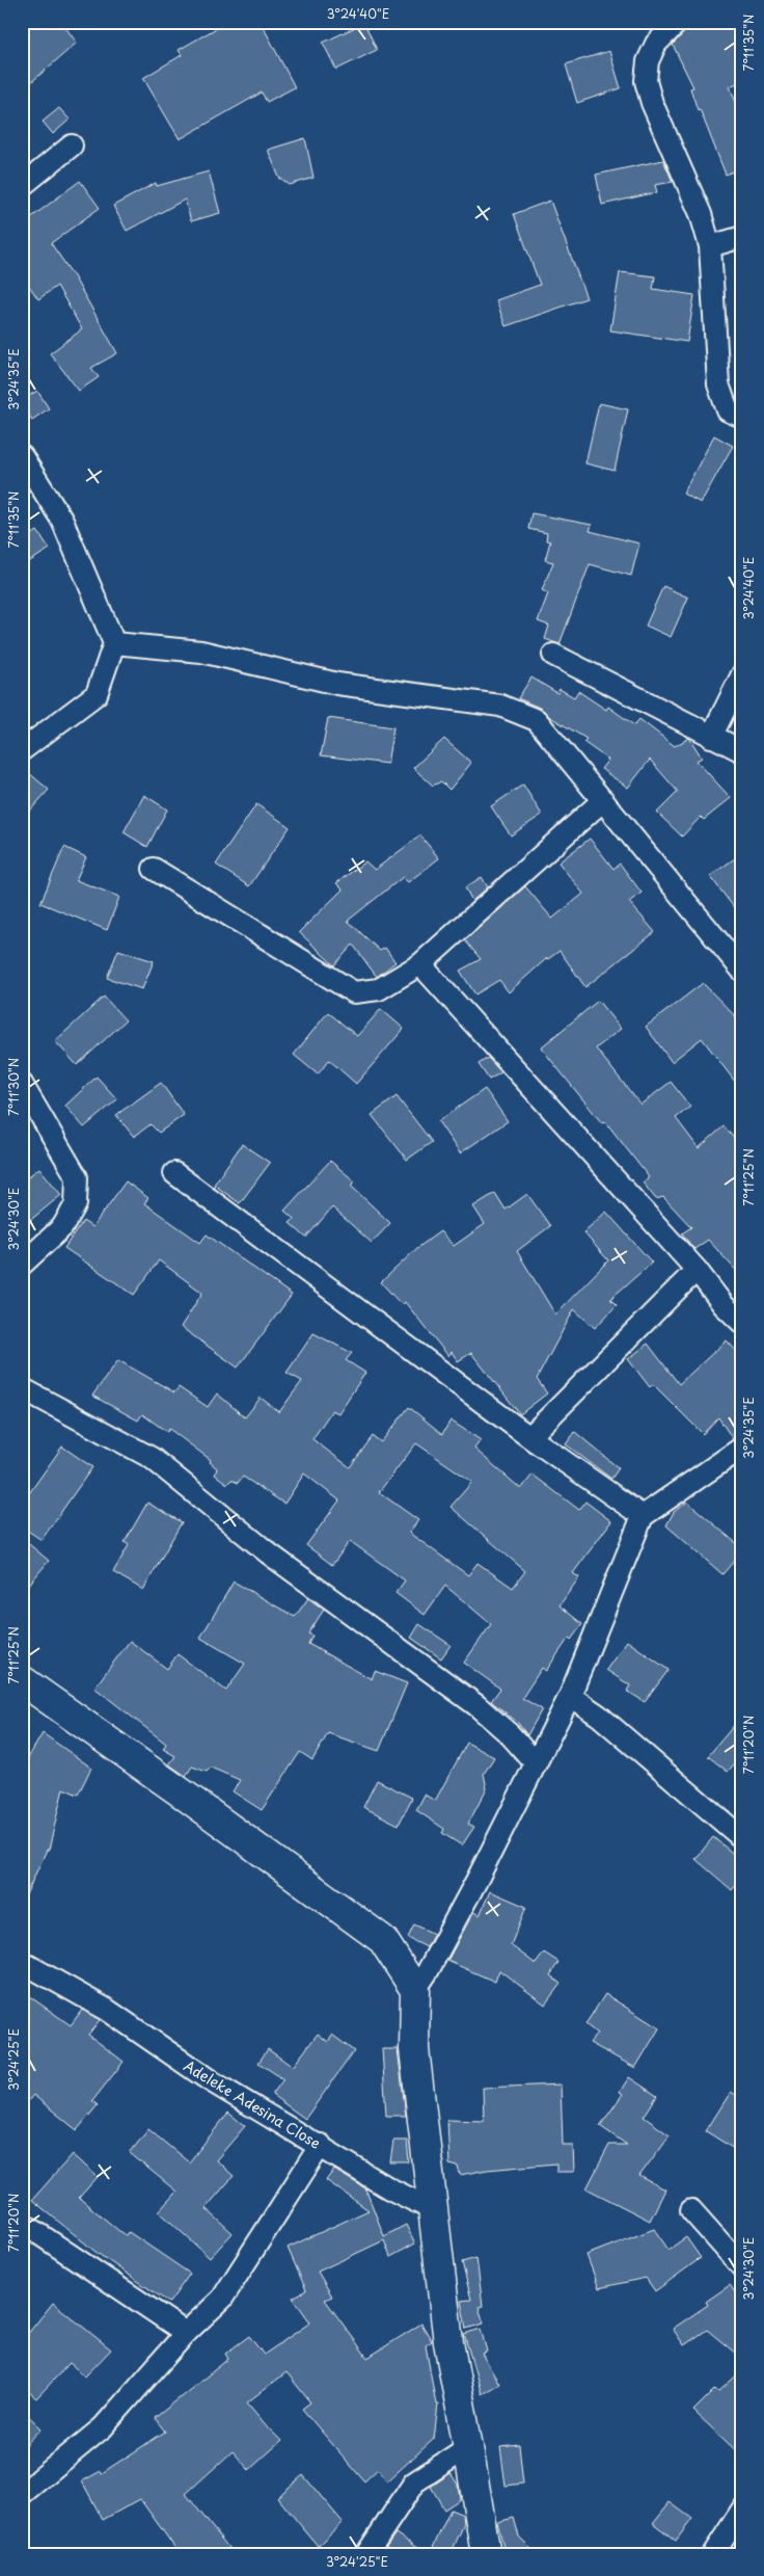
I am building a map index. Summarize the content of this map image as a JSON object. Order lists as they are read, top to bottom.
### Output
{
  "streets": {
    "street": ["Adeleke Adesina Close"]
  },
  "coordinates": [
    "3°24'40\"E",
    "7°11'35\"N",
    "3°24'35\"E",
    "7°11'30\"N",
    "7°11'25\"N",
    "3°24'30\"E",
    "7°11'20\"N",
    "3°24'25\"E"
  ]
}
